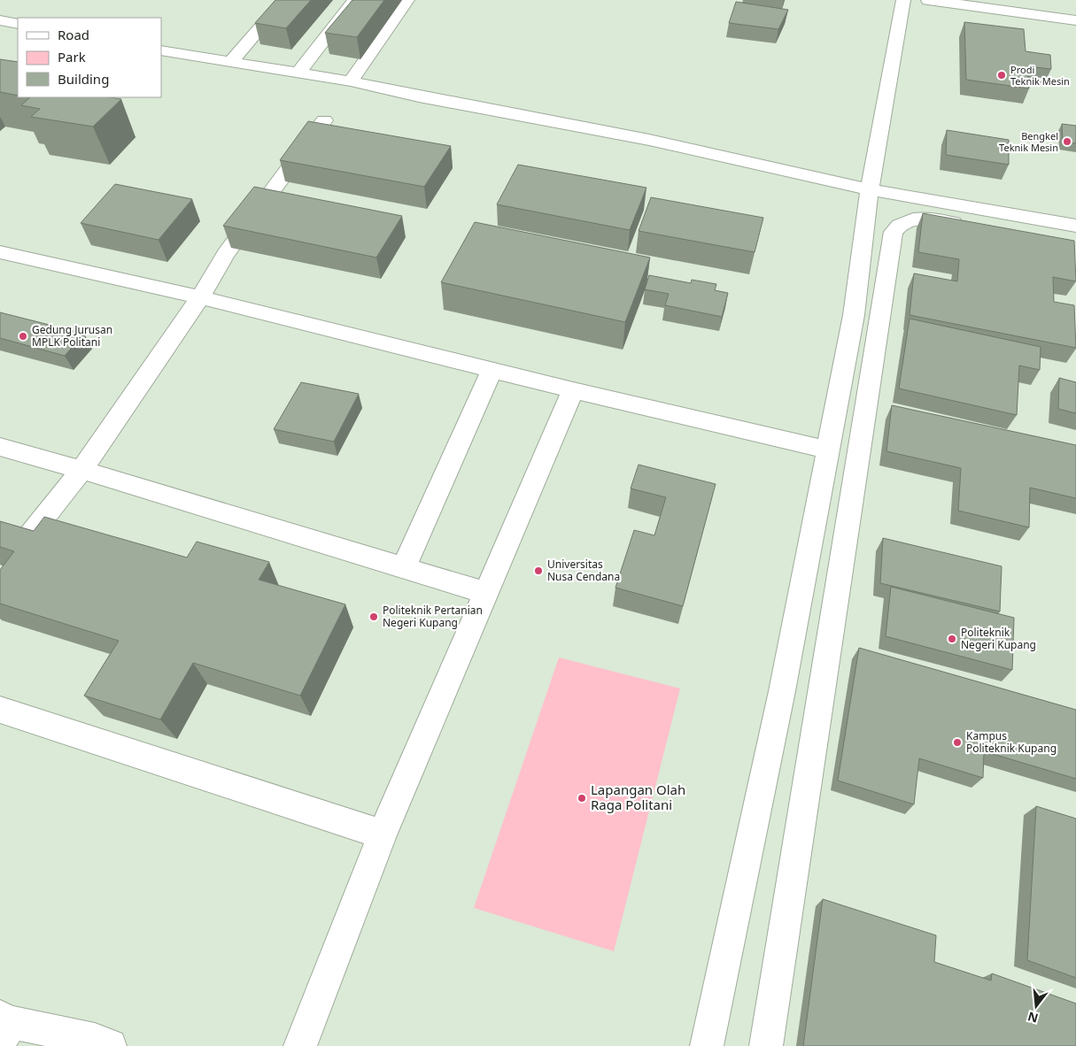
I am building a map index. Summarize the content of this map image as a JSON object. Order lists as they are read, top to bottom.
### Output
{
  "places": [
    "Prodi Teknik Mesin",
    "Bengkel Teknik Mesin",
    "Gedung Jurusan MPLK Politani",
    "Universitas Nusa Cendana",
    "Politeknik Pertanian Negeri Kupang",
    "Politeknik Negeri Kupang",
    "Kampus Politeknik Kupang",
    "Lapangan Olah Raga Politani"
  ],
  "legend": ["Road", "Park", "Building"],
  "north": "bottom"
}
